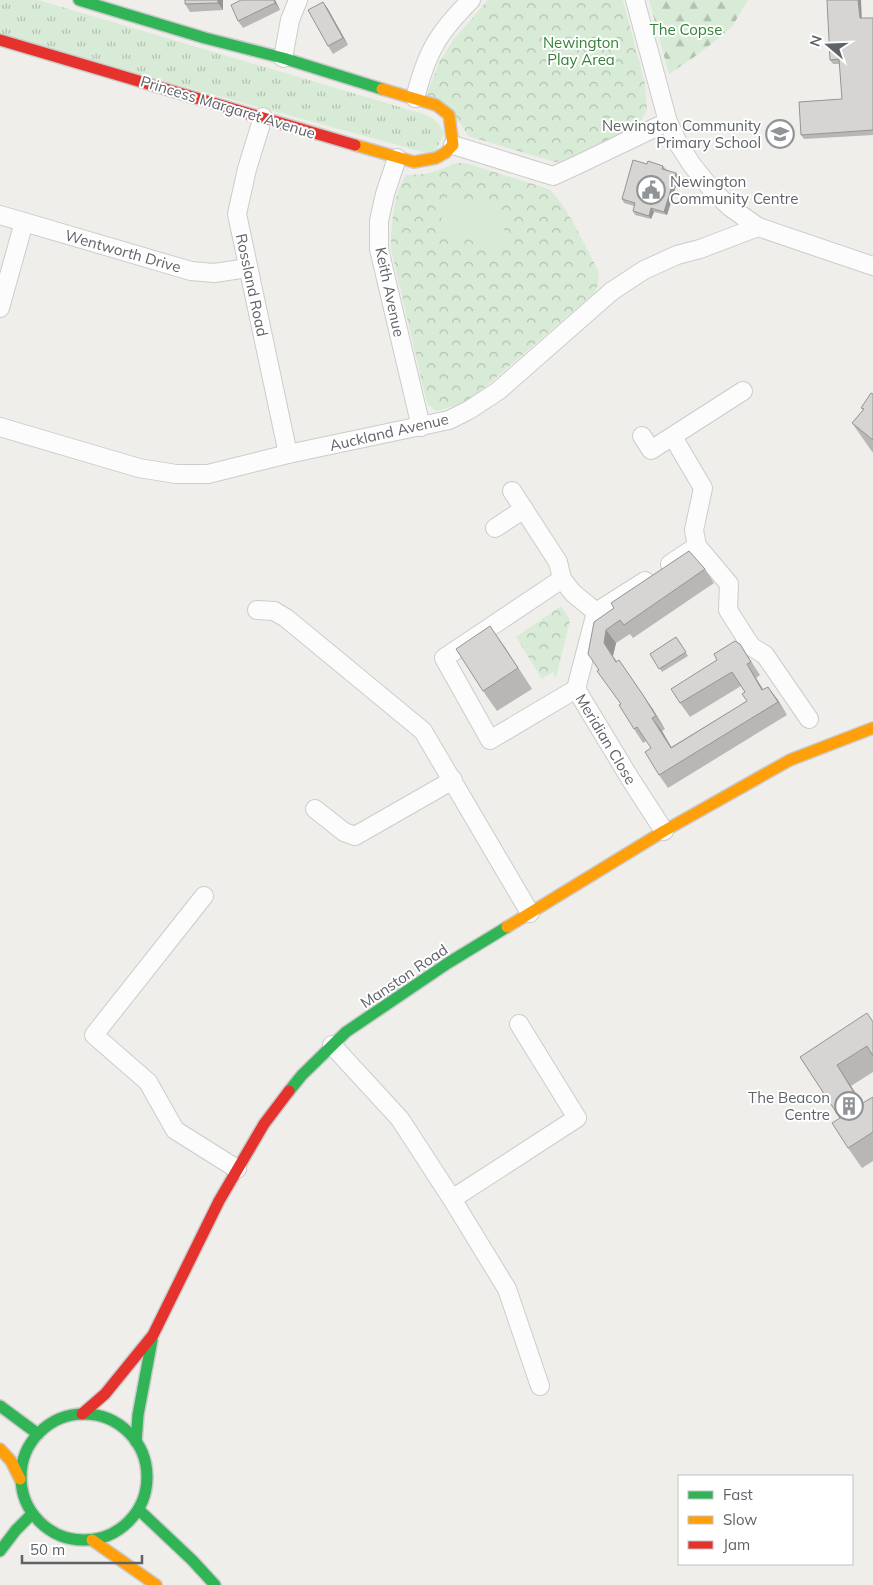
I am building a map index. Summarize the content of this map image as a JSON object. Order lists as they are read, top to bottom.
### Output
{
  "streets": {
    "main road": ["Princess Margaret Avenue", "Manston Road"],
    "street": [
      "Wentworth Drive",
      "Rossland Road",
      "Keith Avenue",
      "Auckland Avenue",
      "Meridian Close"
    ]
  },
  "crossings": [
    ["Princess Margaret Avenue", "Rossland Road"],
    ["Princess Margaret Avenue", "Keith Avenue"],
    ["Wentworth Drive", "Rossland Road"],
    ["Rossland Road", "Auckland Avenue"],
    ["Keith Avenue", "Auckland Avenue"],
    ["Meridian Close", "Manston Road"]
  ],
  "parks": ["The Copse", "Newington Play Area"],
  "places": {
    "school or university": ["Newington Community Primary School"],
    "public building": ["Newington Community Centre"],
    "building": ["The Beacon Centre"]
  },
  "legend": ["Fast", "Slow", "Jam"],
  "scale_bar": "50 m",
  "north": "left"
}
